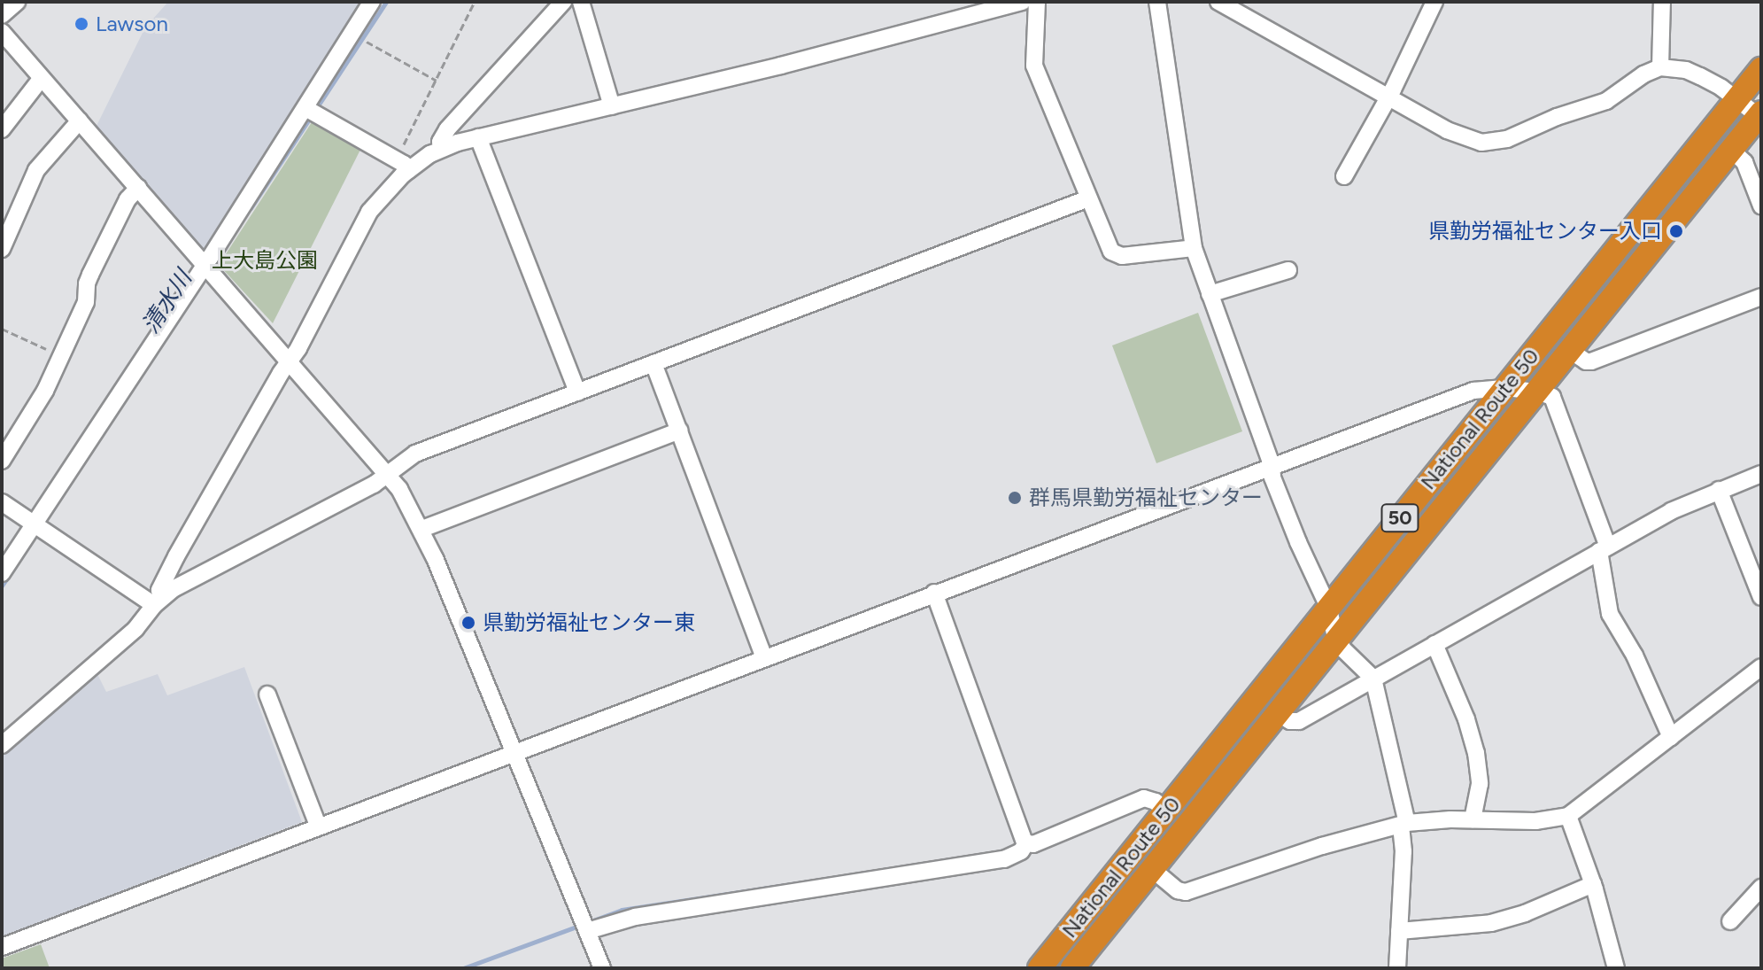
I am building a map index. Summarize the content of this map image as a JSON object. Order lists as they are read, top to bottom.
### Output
{
  "streets": {
    "highway": ["National Route 50", "50"]
  },
  "water": ["清水川"],
  "parks": ["上大島公園"],
  "places": [
    "Lawson",
    "県勤労福祉センター入口",
    "群馬県勤労福祉センター",
    "県勤労福祉センター東"
  ]
}
